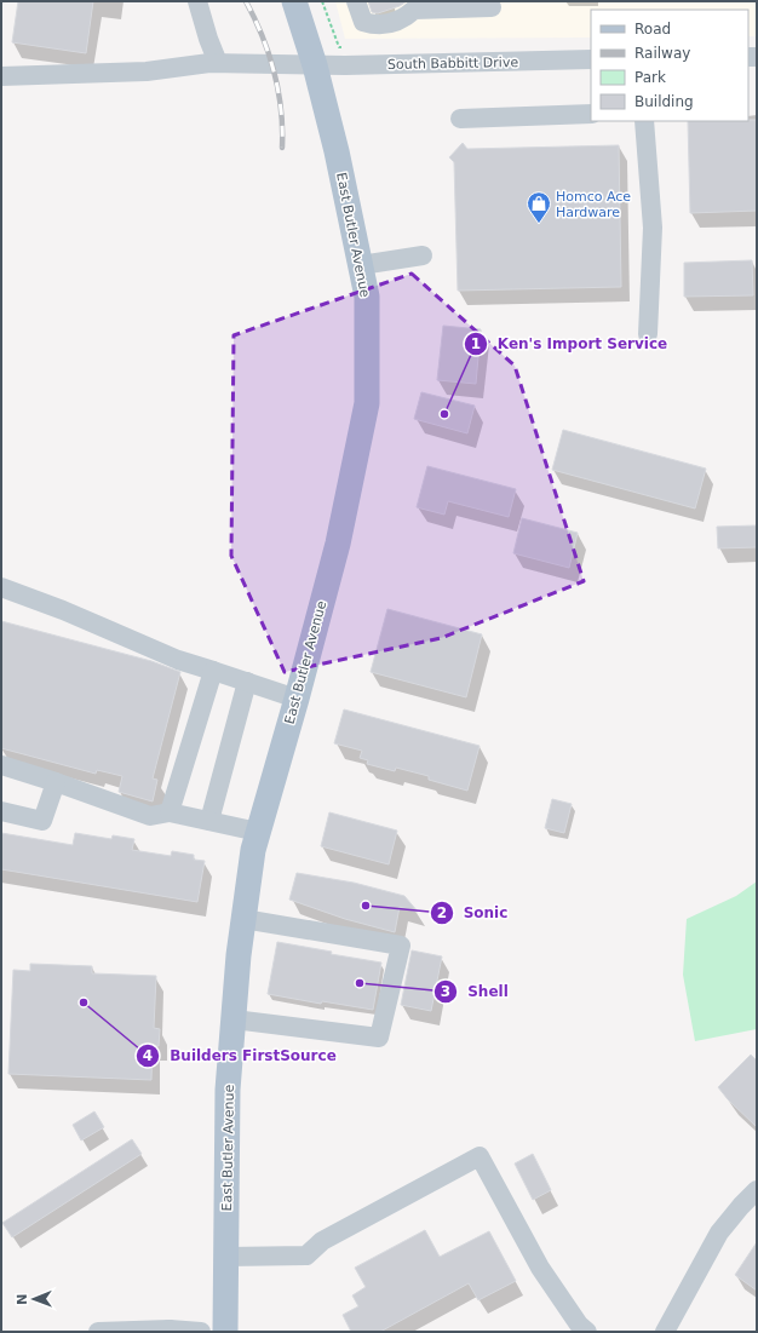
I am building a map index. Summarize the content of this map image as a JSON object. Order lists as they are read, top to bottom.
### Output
{
  "streets": {
    "main road": ["East Butler Avenue"],
    "street": ["South Babbitt Drive"]
  },
  "crossings": [
    ["South Babbitt Drive", "East Butler Avenue"]
  ],
  "places": {
    "shop": ["Homco Ace Hardware"],
    "other": [
      "Ken's Import Service",
      "Sonic",
      "Shell",
      "Builders FirstSource"
    ]
  },
  "legend": [
    "Road",
    "Railway",
    "Park",
    "Building"
  ],
  "north": "left"
}
